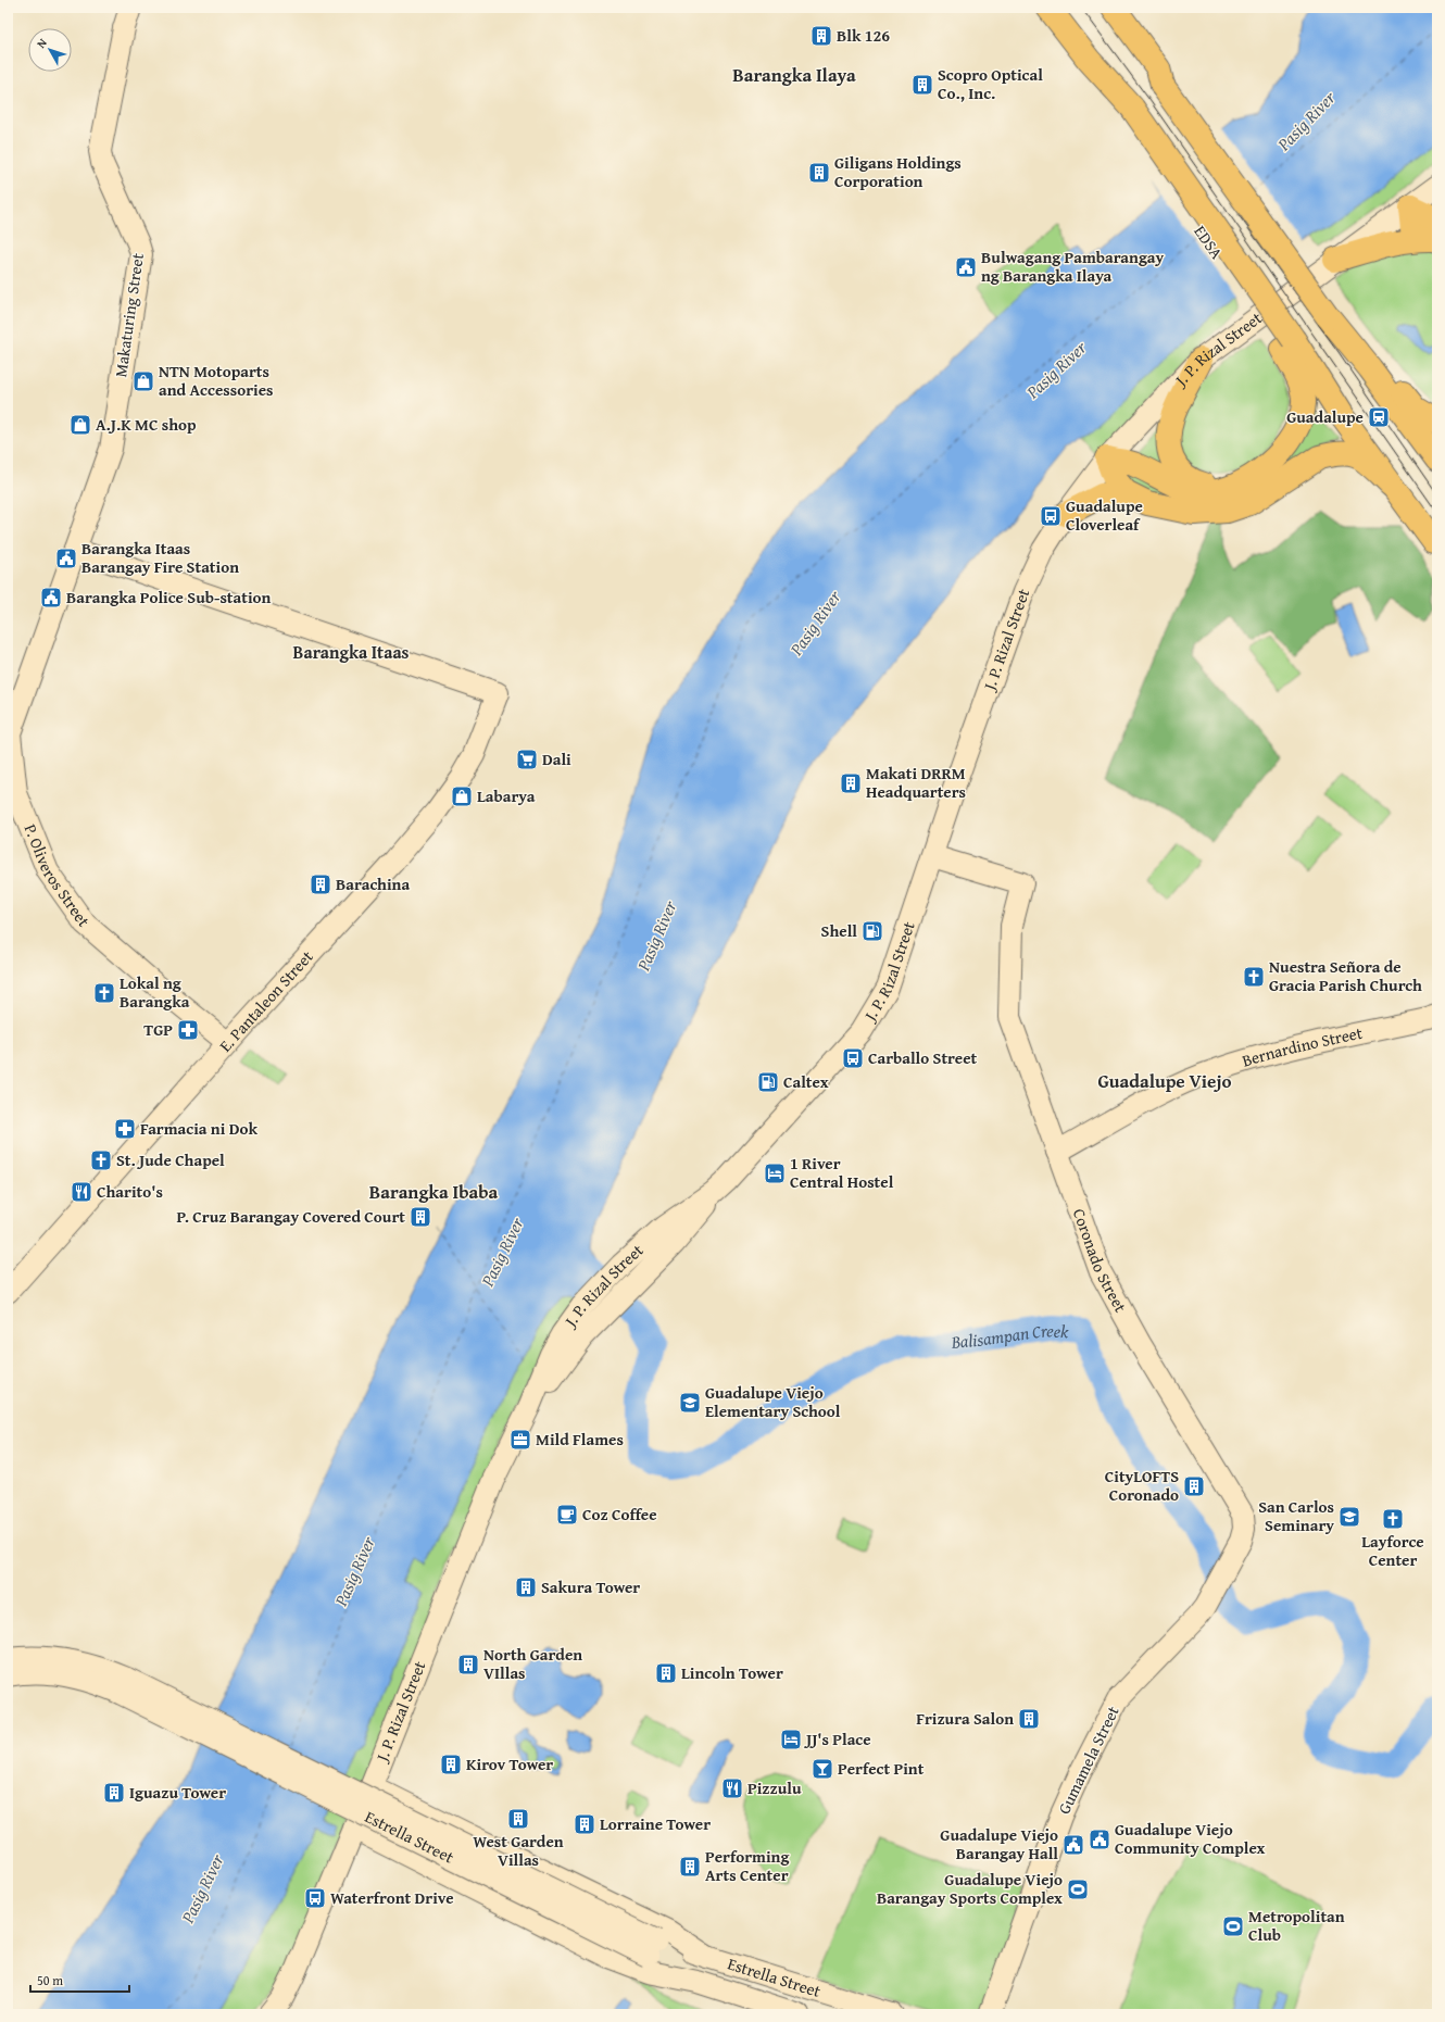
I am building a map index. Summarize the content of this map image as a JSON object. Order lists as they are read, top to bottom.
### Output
{
  "streets": {
    "highway": ["EDSA"],
    "main road": [
      "Makaturing Street",
      "J. P. Rizal Street",
      "P. Oliveros Street",
      "E. Pantaleon Street",
      "Bernardino Street",
      "Coronado Street",
      "Gumamela Street",
      "Estrella Street"
    ]
  },
  "crossings": [
    ["Makaturing Street", "P. Oliveros Street"],
    ["Makaturing Street", "E. Pantaleon Street"],
    ["J. P. Rizal Street", "Coronado Street"],
    ["J. P. Rizal Street", "Estrella Street"],
    ["P. Oliveros Street", "E. Pantaleon Street"],
    ["Bernardino Street", "Coronado Street"],
    ["Coronado Street", "Gumamela Street"]
  ],
  "districts": [
    "Barangka Ilaya",
    "Barangka Itaas",
    "Guadalupe Viejo",
    "Barangka Ibaba"
  ],
  "water": ["Pasig River", "Balisampan Creek"],
  "places": {
    "building": [
      "Blk 126",
      "Scopro Optical Co., Inc.",
      "Giligans Holdings Corporation",
      "Makati DRRM Headquarters",
      "Barachina",
      "P. Cruz Barangay Covered Court",
      "CityLOFTS Coronado",
      "Sakura Tower",
      "North Garden VIllas",
      "Lincoln Tower",
      "Frizura Salon",
      "Kirov Tower",
      "Iguazu Tower",
      "West Garden Villas",
      "Lorraine Tower",
      "Performing Arts Center"
    ],
    "public building": [
      "Bulwagang Pambarangay ng Barangka Ilaya",
      "Barangka Itaas Barangay Fire Station",
      "Barangka Police Sub-station",
      "Guadalupe Viejo Community Complex",
      "Guadalupe Viejo Barangay Hall"
    ],
    "shop": ["NTN Motoparts and Accessories", "A.J.K MC shop", "Labarya"],
    "station": ["Guadalupe"],
    "bus stop": ["Guadalupe Cloverleaf", "Carballo Street", "Waterfront Drive"],
    "supermarket": ["Dali"],
    "fuel station": ["Shell", "Caltex"],
    "church": [
      "Nuestra Señora de Gracia Parish Church",
      "Lokal ng Barangka",
      "St. Jude Chapel",
      "Layforce Center"
    ],
    "pharmacy": ["TGP", "Farmacia ni Dok"],
    "hotel": ["1 River Central Hostel", "JJ's Place"],
    "restaurant": ["Charito's", "Pizzulu"],
    "school or university": ["Guadalupe Viejo Elementary School", "San Carlos Seminary"],
    "office": ["Mild Flames"],
    "cafe": ["Coz Coffee"],
    "bar": ["Perfect Pint"],
    "sports": ["Guadalupe Viejo Barangay Sports Complex", "Metropolitan Club"]
  },
  "scale_bar": "50 m",
  "north": "top left"
}
